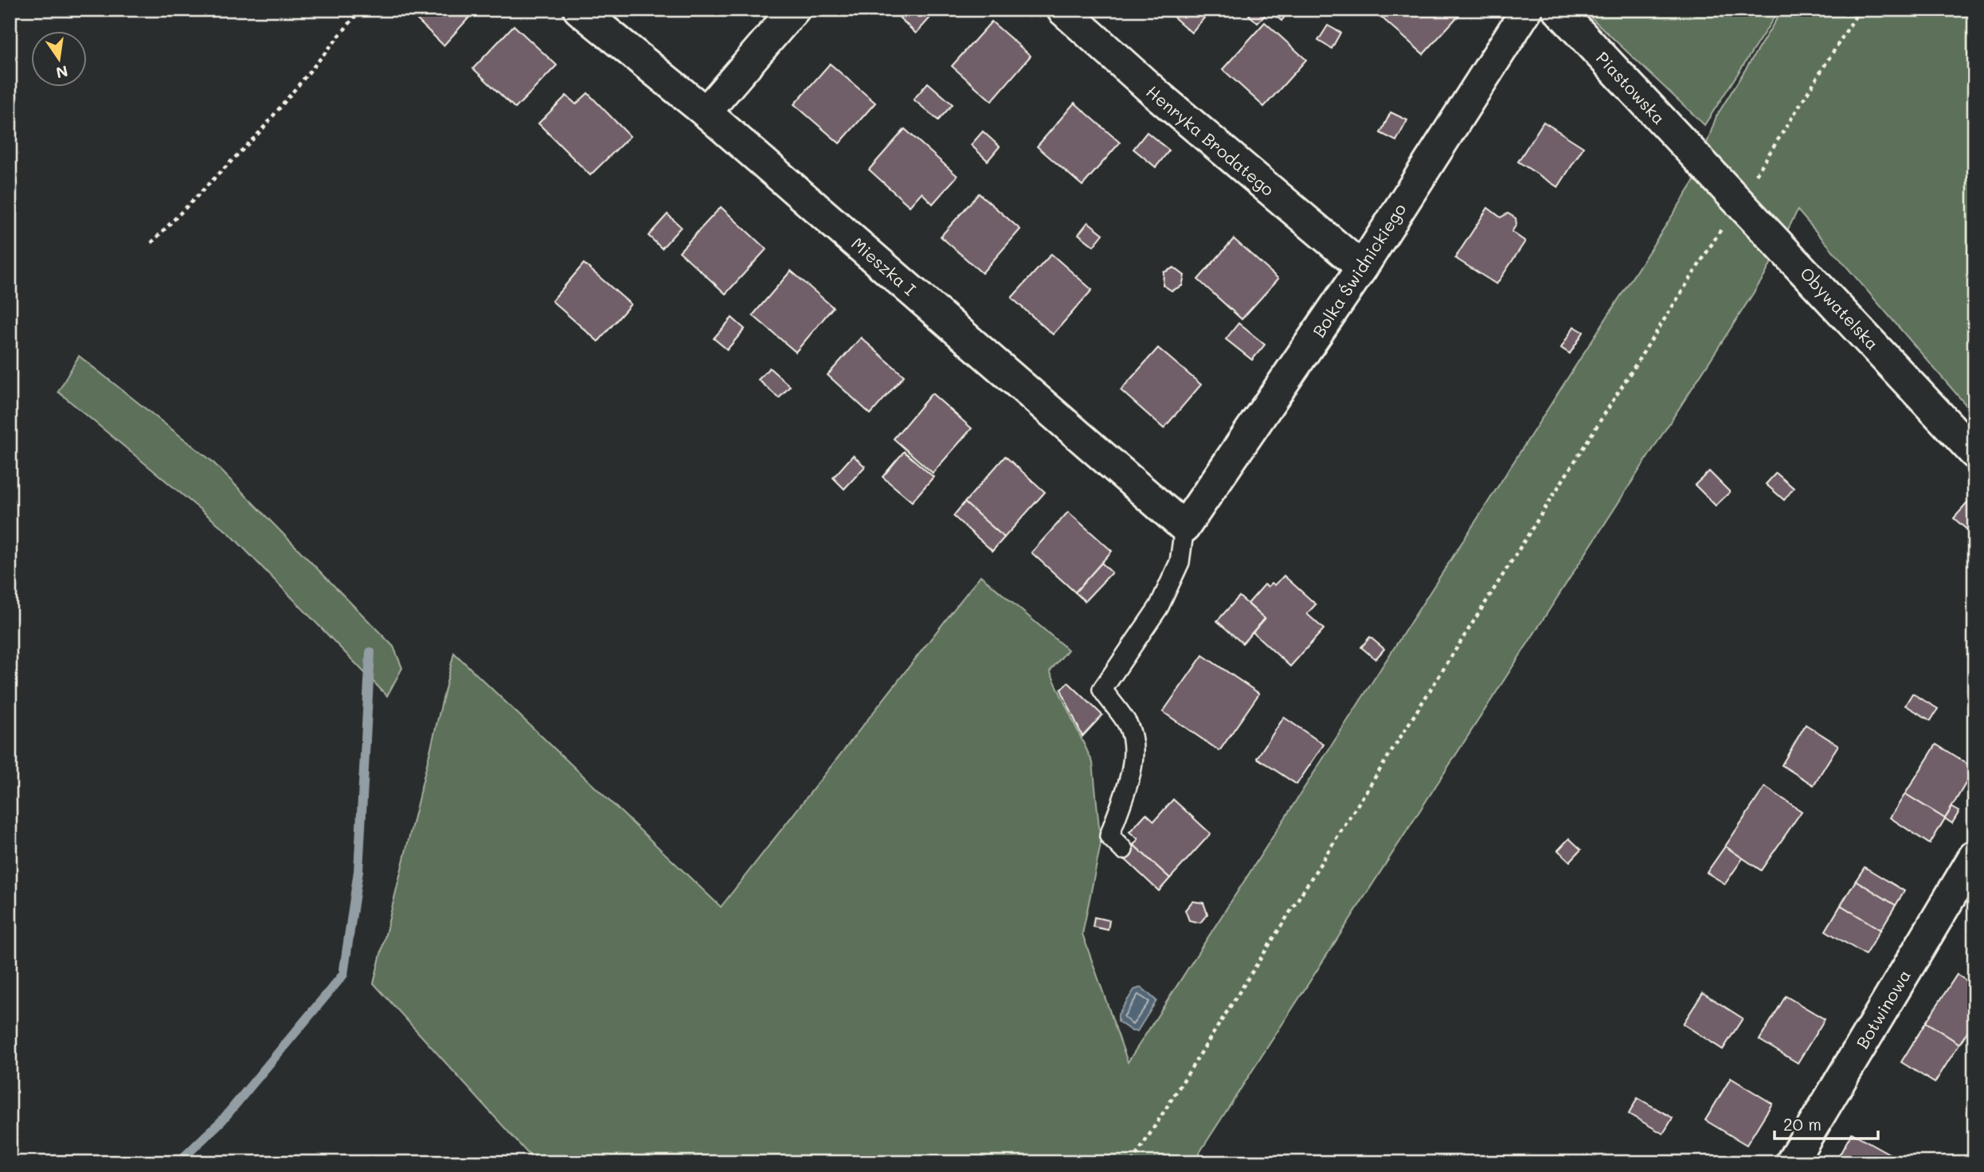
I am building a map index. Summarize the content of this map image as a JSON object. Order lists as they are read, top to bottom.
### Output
{
  "streets": {
    "street": [
      "Piastowska",
      "Henryka Brodatego",
      "Mieszka I",
      "Bolka Świdnickiego",
      "Obywatelska",
      "Botwinowa"
    ]
  },
  "crossings": [
    ["Piastowska", "Obywatelska"],
    ["Henryka Brodatego", "Bolka Świdnickiego"],
    ["Mieszka I", "Bolka Świdnickiego"]
  ],
  "scale_bar": "20 m",
  "north": "bottom"
}
